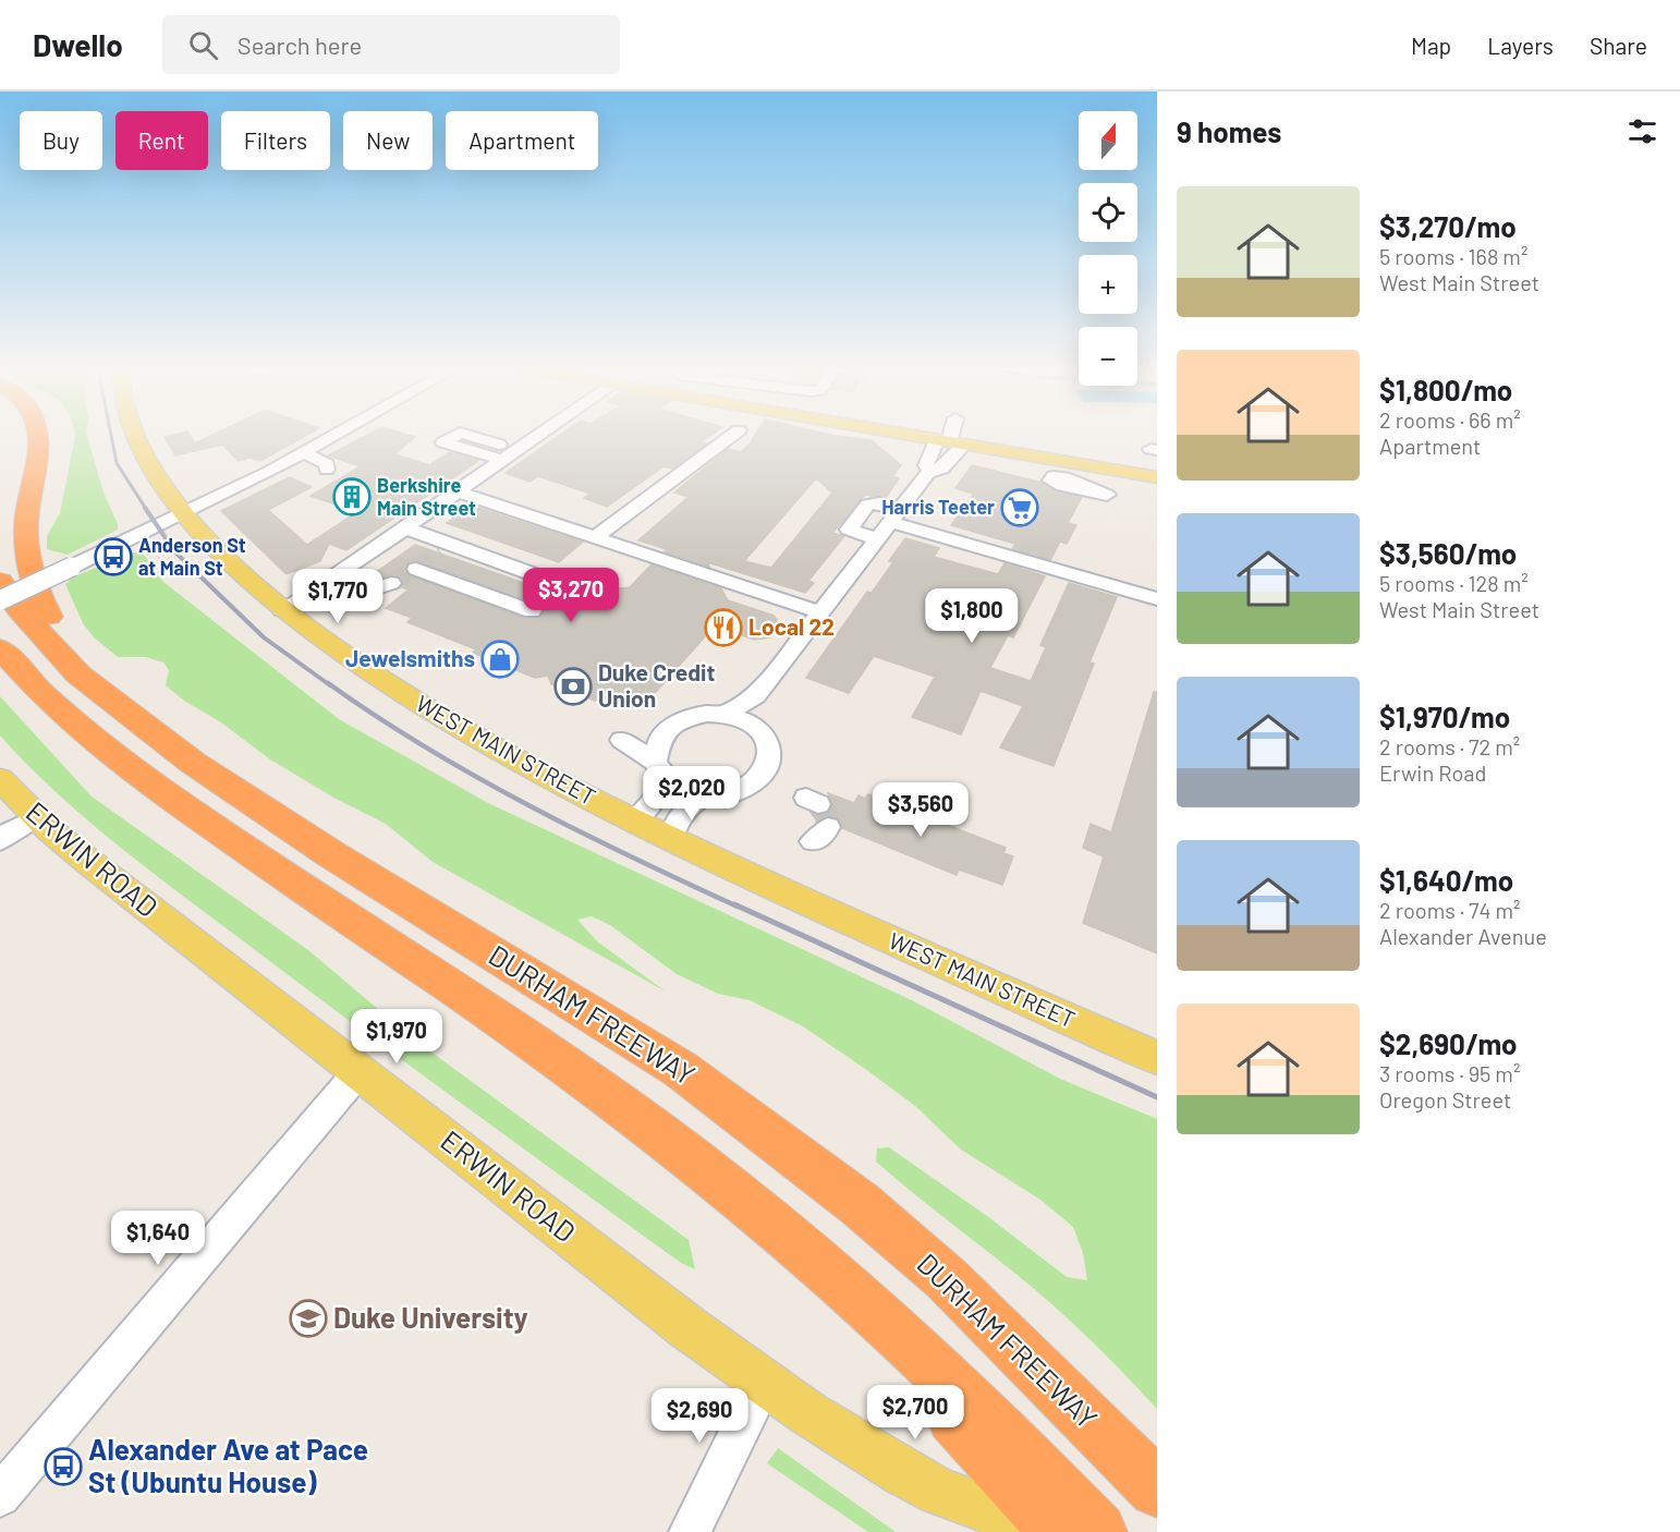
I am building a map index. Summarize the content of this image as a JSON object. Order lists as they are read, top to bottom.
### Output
{
  "streets": {
    "highway": ["DURHAM FREEWAY"],
    "main road": ["WEST MAIN STREET", "ERWIN ROAD"]
  },
  "places": {
    "building": ["Berkshire Main Street"],
    "supermarket": ["Harris Teeter"],
    "bus stop": ["Anderson St at Main St", "Alexander Ave at Pace St (Ubuntu House)"],
    "restaurant": ["Local 22"],
    "shop": ["Jewelsmiths"],
    "bank": ["Duke Credit Union"],
    "school or university": ["Duke University"]
  },
  "north": "top",
  "page": {
    "header": "Dwello",
    "search": "Search here",
    "nav": ["Map", "Layers", "Share"],
    "heading": "9 homes",
    "map_buttons": ["+", "−"],
    "chip": [
      "Buy",
      "Rent",
      "Filters",
      "New",
      "Apartment"
    ],
    "list": [
      {
        "name": "$3,270/mo",
        "note": "5 rooms · 168 m² · West Main Street"
      },
      {
        "name": "$1,800/mo",
        "note": "2 rooms · 66 m² · Apartment"
      },
      {
        "name": "$3,560/mo",
        "note": "5 rooms · 128 m² · West Main Street"
      },
      {
        "name": "$1,970/mo",
        "note": "2 rooms · 72 m² · Erwin Road"
      },
      {
        "name": "$1,640/mo",
        "note": "2 rooms · 74 m² · Alexander Avenue"
      },
      {
        "name": "$2,690/mo",
        "note": "3 rooms · 95 m² · Oregon Street"
      }
    ],
    "price": [
      "$3,270",
      "$1,770",
      "$1,800",
      "$2,020",
      "$3,560",
      "$1,970",
      "$1,640",
      "$2,700",
      "$2,690"
    ]
  }
}
